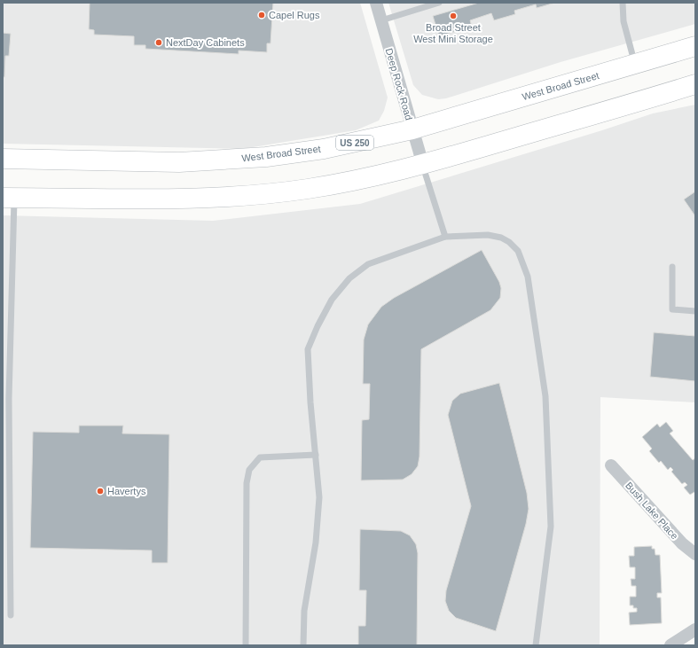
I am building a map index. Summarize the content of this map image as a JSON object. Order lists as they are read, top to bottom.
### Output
{
  "streets": {
    "main road": ["West Broad Street", "US 250"],
    "street": ["Deep Rock Road", "Bush Lake Place"]
  },
  "crossings": [
    ["Deep Rock Road", "West Broad Street"]
  ],
  "places": [
    "Capel Rugs",
    "Broad Street West Mini Storage",
    "NextDay Cabinets",
    "Havertys"
  ]
}
